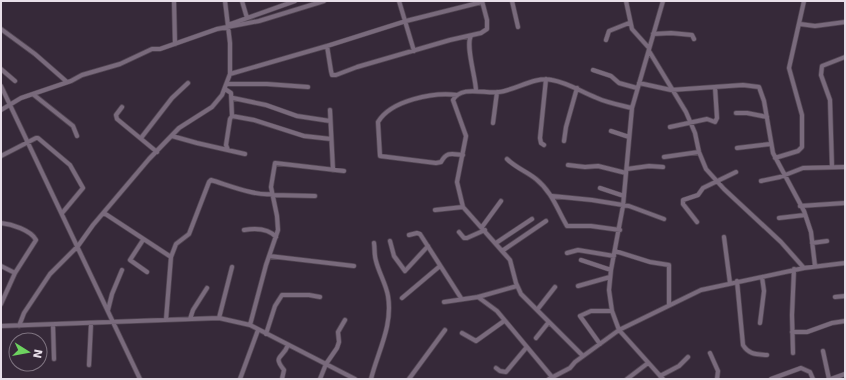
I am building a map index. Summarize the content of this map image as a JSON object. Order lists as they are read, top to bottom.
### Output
{
  "north": "right"
}
